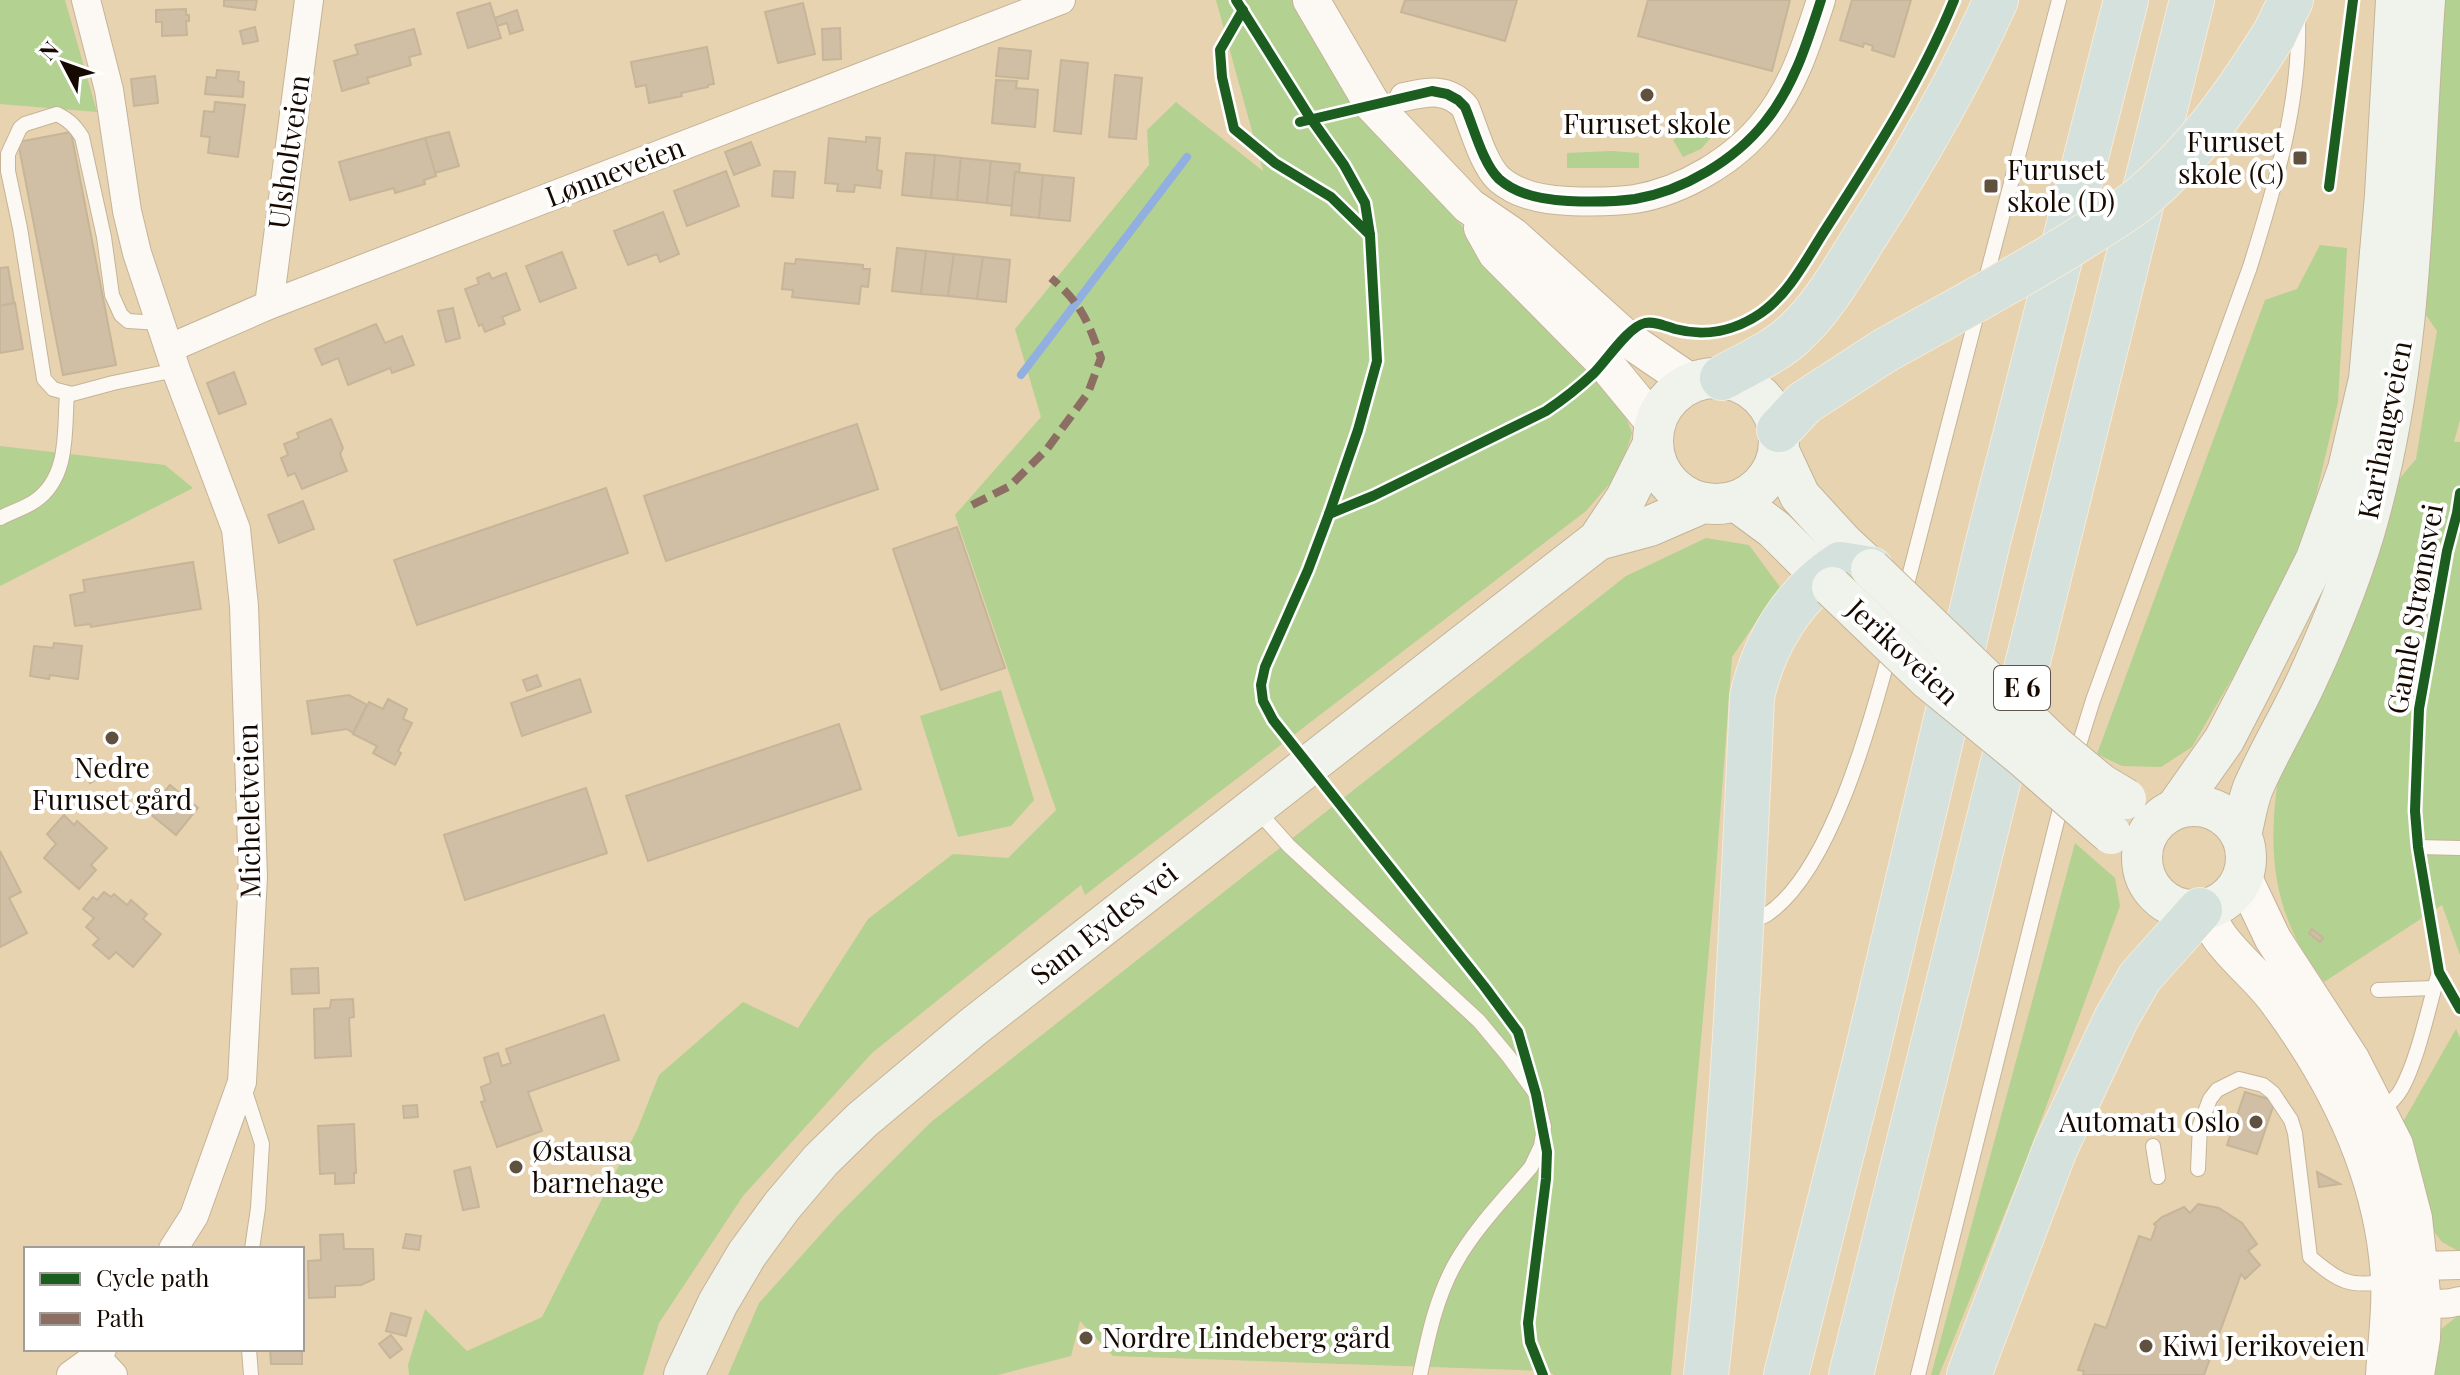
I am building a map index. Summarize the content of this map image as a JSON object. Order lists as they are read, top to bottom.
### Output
{
  "streets": {
    "highway": ["E 6"],
    "main road": ["Karihaugveien", "Jerikoveien", "Sam Eydes vei"],
    "street": ["Ulsholtveien", "Lønneveien", "Micheletveien"],
    "cycle path": ["Gamle Strømsvei"]
  },
  "crossings": [
    ["Ulsholtveien", "Lønneveien"],
    ["Lønneveien", "Micheletveien"],
    ["Karihaugveien", "Jerikoveien"],
    ["Jerikoveien", "Sam Eydes vei"]
  ],
  "places": {
    "other": [
      "Furuset skole",
      "Nedre Furuset gård",
      "Automat1 Oslo",
      "Østausa barnehage",
      "Nordre Lindeberg gård",
      "Kiwi Jerikoveien"
    ],
    "transit": ["Furuset skole (C)", "Furuset skole (D)"]
  },
  "legend": ["Cycle path", "Path"],
  "north": "top left"
}
